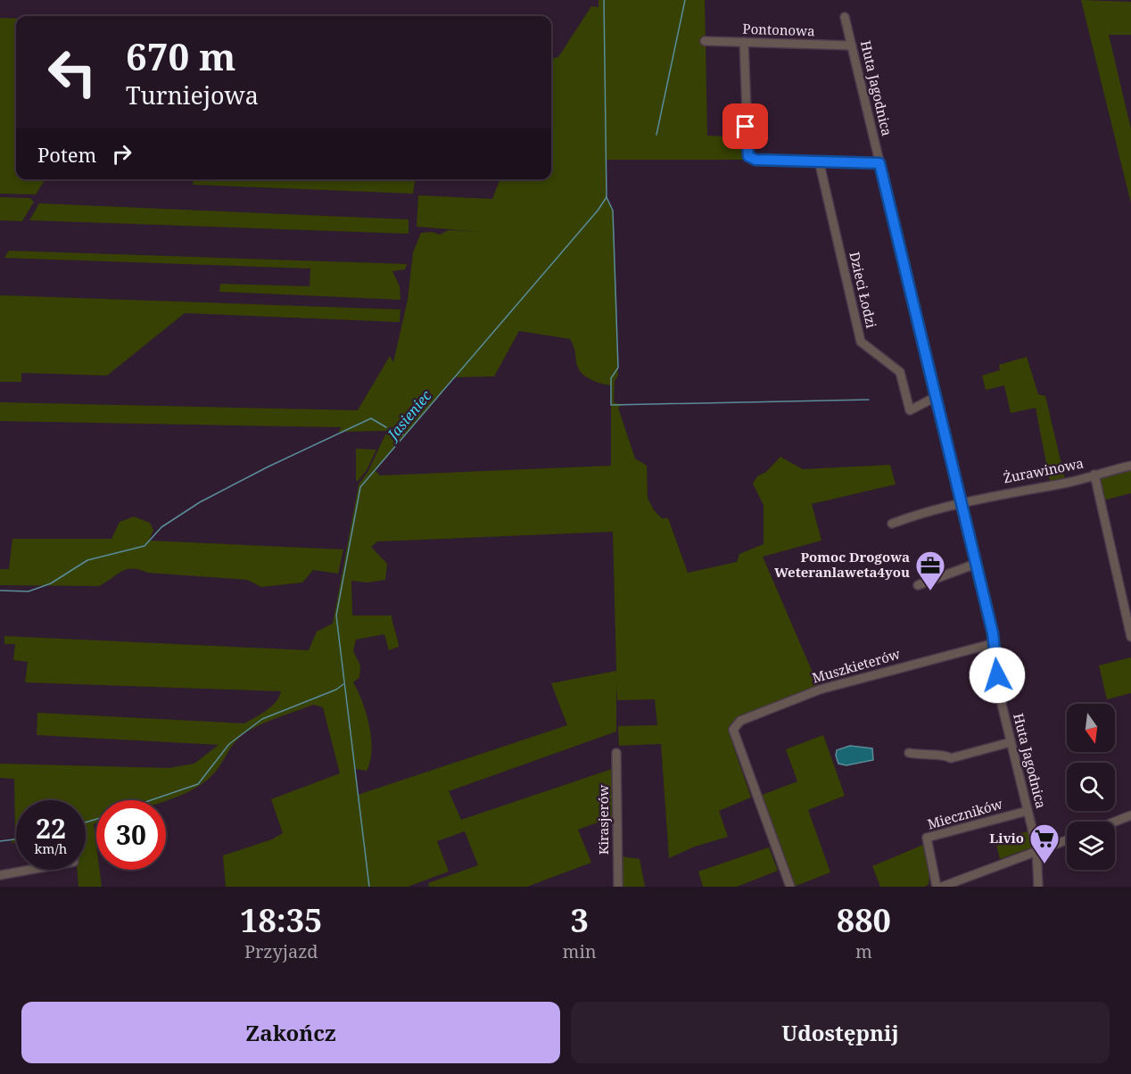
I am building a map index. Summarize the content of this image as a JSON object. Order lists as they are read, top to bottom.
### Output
{
  "streets": {
    "street": [
      "Pontonowa",
      "Huta Jagodnica",
      "Dzieci Łodzi",
      "Żurawinowa",
      "Muszkieterów",
      "Mieczników",
      "Kirasjerów"
    ]
  },
  "crossings": [
    ["Pontonowa", "Huta Jagodnica"],
    ["Huta Jagodnica", "Dzieci Łodzi"],
    ["Huta Jagodnica", "Żurawinowa"],
    ["Huta Jagodnica", "Muszkieterów"],
    ["Huta Jagodnica", "Mieczników"]
  ],
  "water": ["Jasieniec"],
  "places": {
    "office": ["Pomoc Drogowa Weteranlaweta4you"],
    "supermarket": ["Livio"]
  },
  "north": "bottom",
  "page": {
    "turn": ["670 m", "Turniejowa"],
    "then": "Potem",
    "speed": "22 km/h",
    "limit": "30",
    "eta": [
      "18:35",
      "Przyjazd",
      "3",
      "min",
      "880",
      "m"
    ],
    "buttons": ["Zakończ", "Udostępnij"]
  }
}
